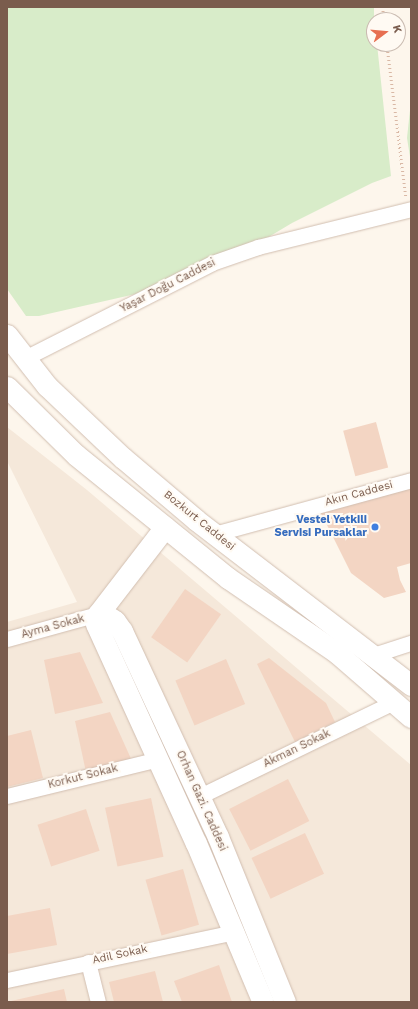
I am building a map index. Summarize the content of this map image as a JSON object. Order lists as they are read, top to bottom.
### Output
{
  "streets": {
    "street": [
      "Yaşar Doğu Caddesi",
      "Akın Caddesi",
      "Bozkurt Caddesi",
      "Ayma Sokak",
      "Akman Sokak",
      "Korkut Sokak",
      "Orhan Gazi. Caddesi",
      "Adil Sokak"
    ]
  },
  "crossings": [
    ["Yaşar Doğu Caddesi", "Bozkurt Caddesi"],
    ["Akın Caddesi", "Bozkurt Caddesi"],
    ["Ayma Sokak", "Orhan Gazi. Caddesi"],
    ["Akman Sokak", "Orhan Gazi. Caddesi"],
    ["Korkut Sokak", "Orhan Gazi. Caddesi"],
    ["Orhan Gazi. Caddesi", "Adil Sokak"]
  ],
  "places": ["Vestel Yetkili Servisi Pursaklar"],
  "north": "right"
}
